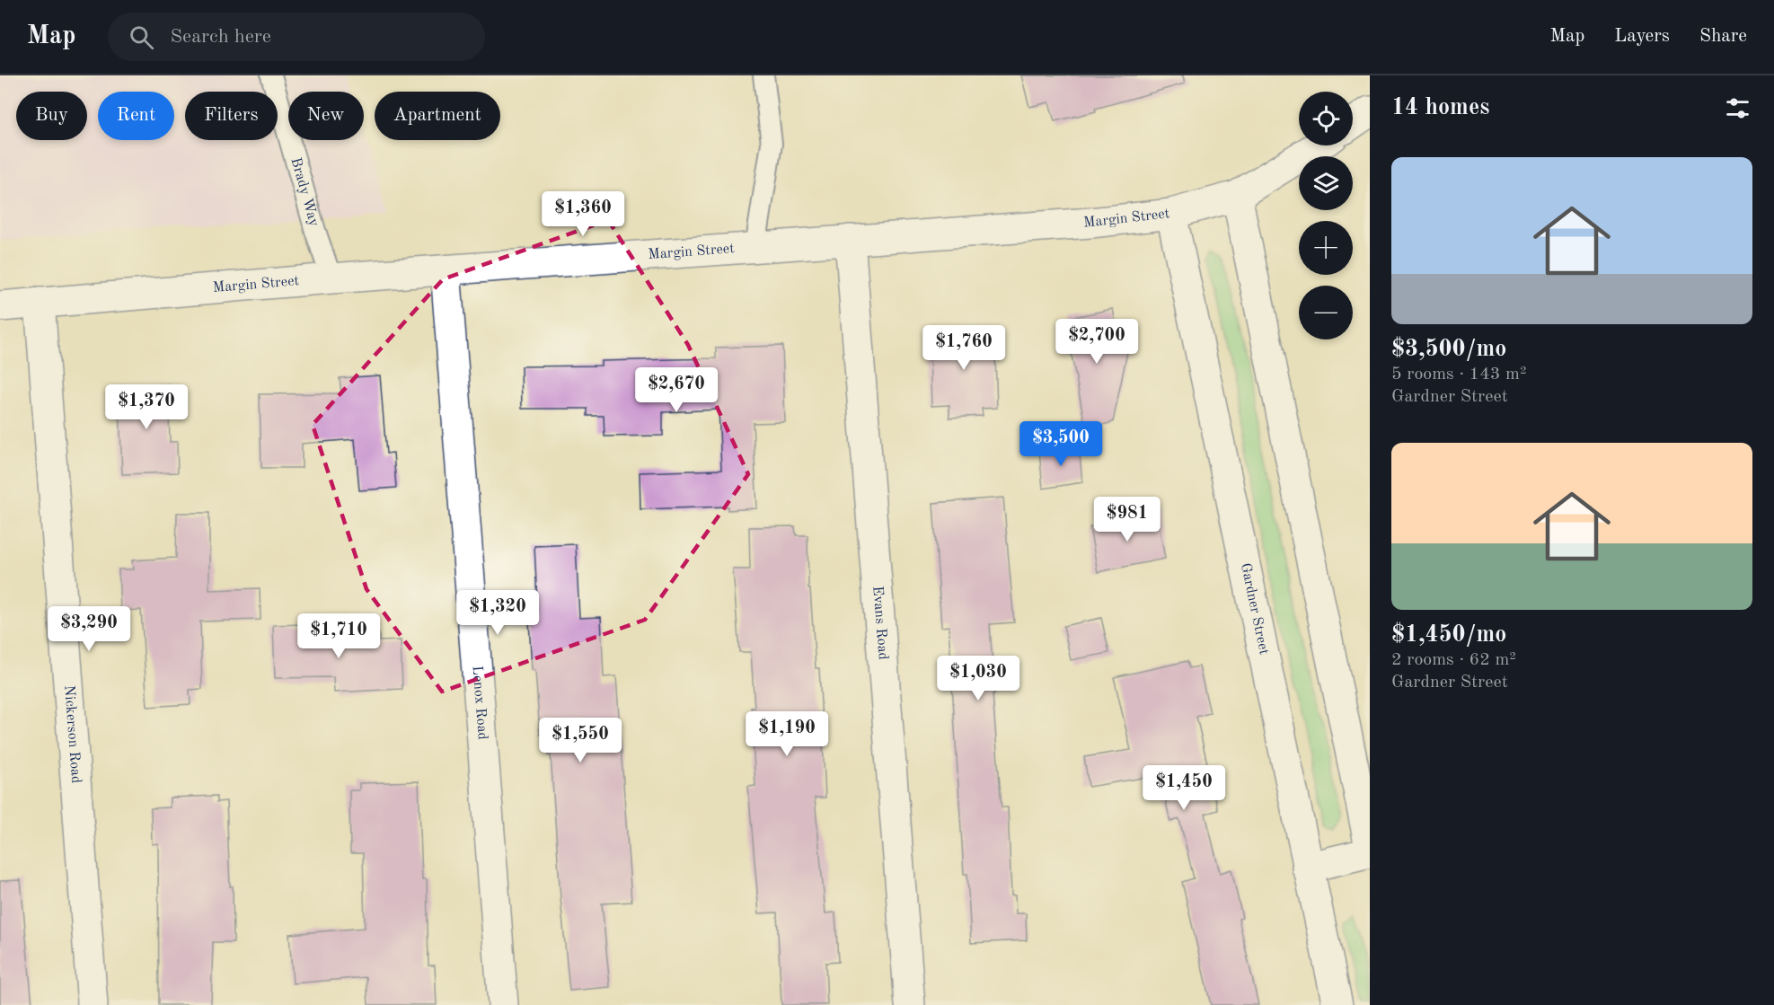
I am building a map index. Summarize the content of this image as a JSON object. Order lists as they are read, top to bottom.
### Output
{
  "streets": {
    "main road": [
      "Margin Street",
      "Gardner Street",
      "Evans Road",
      "Lenox Road",
      "Nickerson Road"
    ],
    "lane": ["Brady Way"]
  },
  "crossings": [
    ["Brady Way", "Margin Street"],
    ["Margin Street", "Gardner Street"],
    ["Margin Street", "Evans Road"],
    ["Margin Street", "Lenox Road"],
    ["Margin Street", "Nickerson Road"]
  ],
  "page": {
    "header": "Map",
    "search": "Search here",
    "nav": ["Map", "Layers", "Share"],
    "heading": "14 homes",
    "map_buttons": ["+", "−"],
    "chip": [
      "Buy",
      "Rent",
      "Filters",
      "New",
      "Apartment"
    ],
    "list": [
      {
        "name": "$3,500/mo",
        "note": "5 rooms · 143 m² · Gardner Street"
      },
      {
        "name": "$1,450/mo",
        "note": "2 rooms · 62 m² · Gardner Street"
      }
    ],
    "price": [
      "$1,360",
      "$2,700",
      "$1,760",
      "$2,670",
      "$1,370",
      "$3,500",
      "$981",
      "$1,320",
      "$3,290",
      "$1,710",
      "$1,030",
      "$1,190",
      "$1,550",
      "$1,450"
    ]
  }
}
